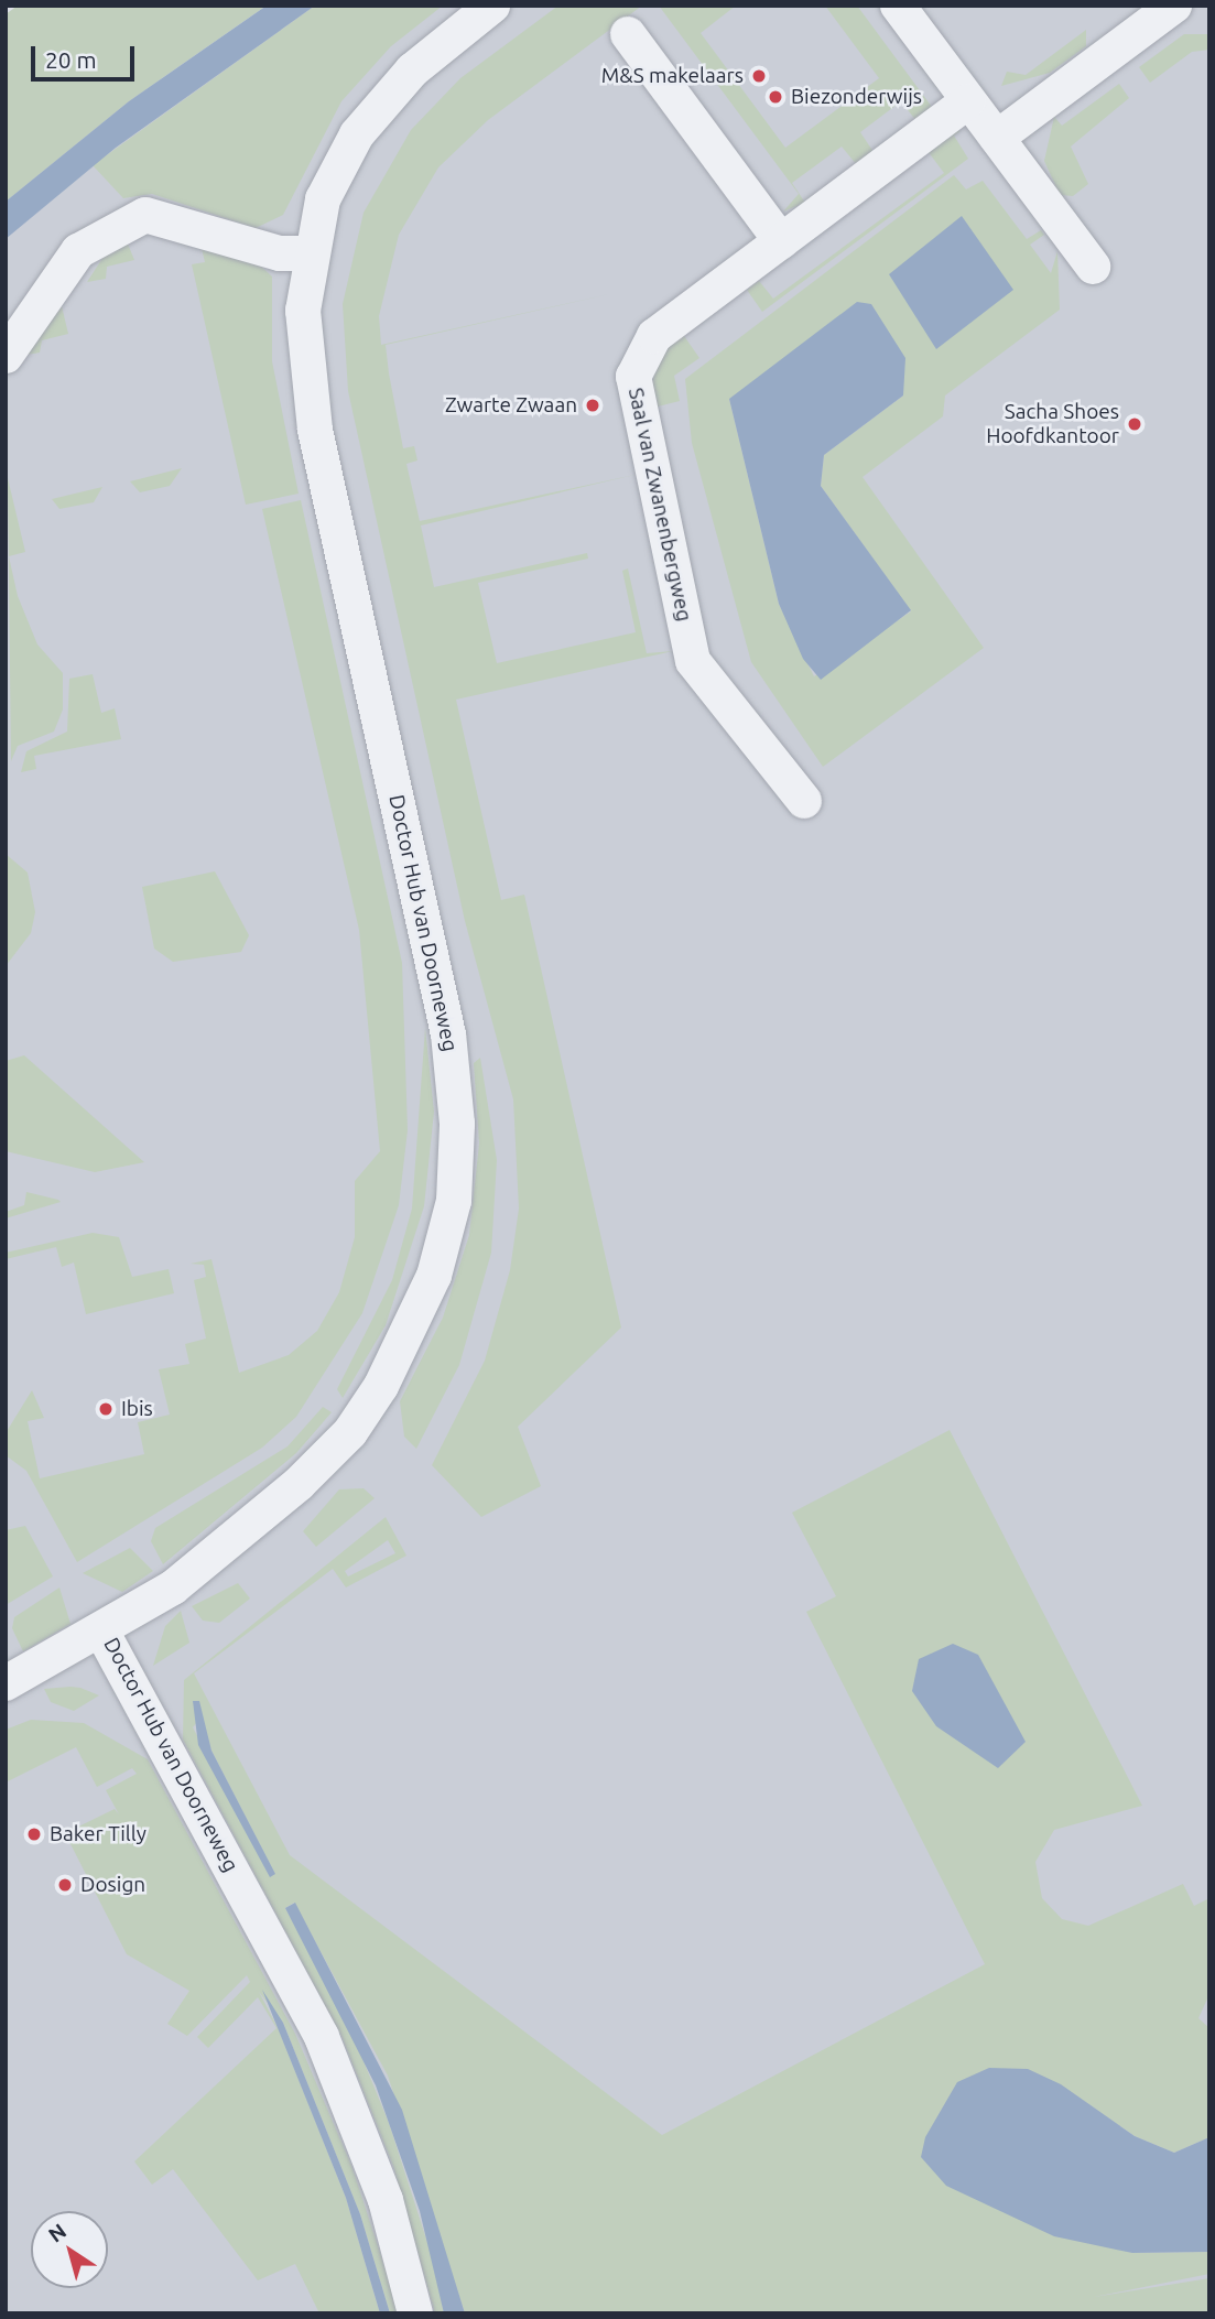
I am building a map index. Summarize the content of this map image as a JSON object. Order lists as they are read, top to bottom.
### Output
{
  "streets": {
    "street": ["Saal van Zwanenbergweg", "Doctor Hub van Doorneweg"]
  },
  "places": [
    "M&S makelaars",
    "Biezonderwijs",
    "Zwarte Zwaan",
    "Sacha Shoes Hoofdkantoor",
    "Ibis",
    "Baker Tilly",
    "Dosign"
  ],
  "scale_bar": "20 m",
  "north": "top left"
}
